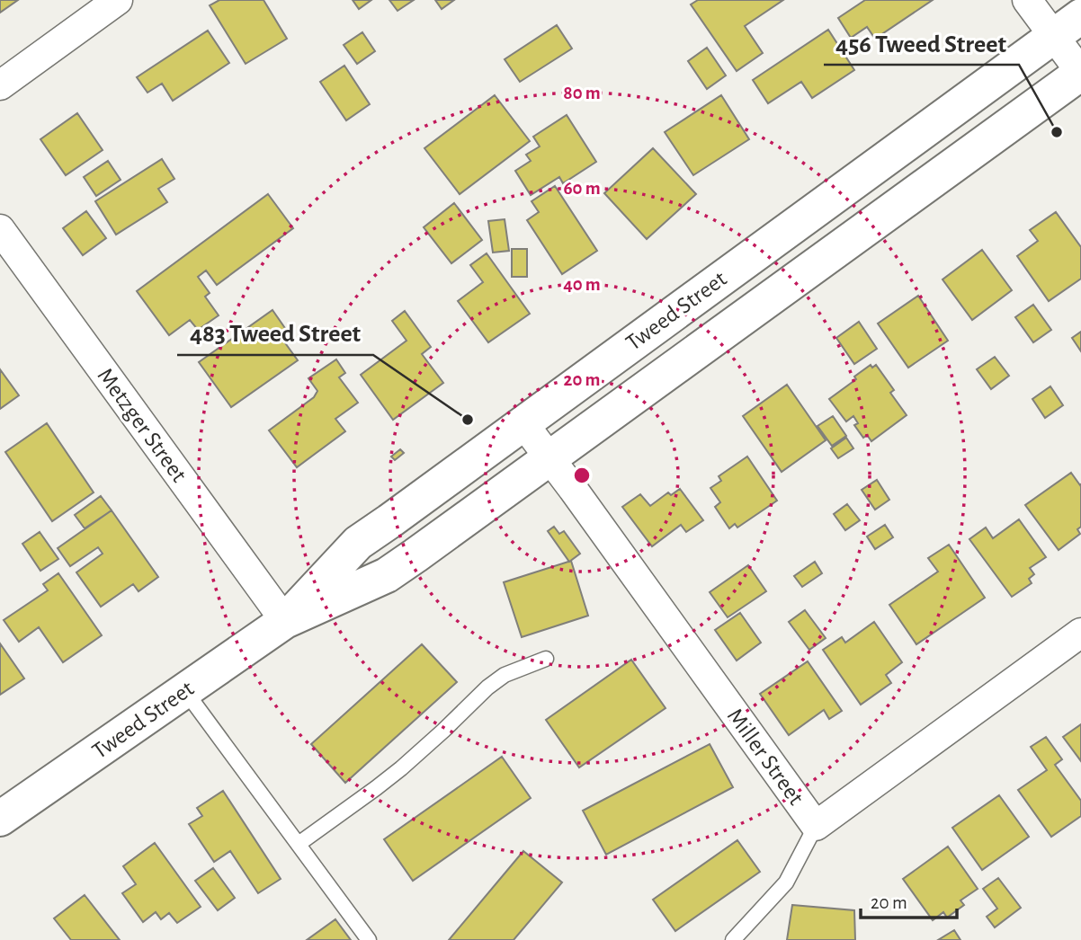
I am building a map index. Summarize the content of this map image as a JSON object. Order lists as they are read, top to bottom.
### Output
{
  "streets": {
    "main road": ["Tweed Street"],
    "street": ["Metzger Street", "Miller Street"]
  },
  "crossings": [
    ["Tweed Street", "Metzger Street"],
    ["Tweed Street", "Miller Street"]
  ],
  "places": ["456 Tweed Street", "483 Tweed Street"],
  "scale_bar": "20 m",
  "rings": [
    "80 m",
    "60 m",
    "40 m",
    "20 m"
  ]
}
